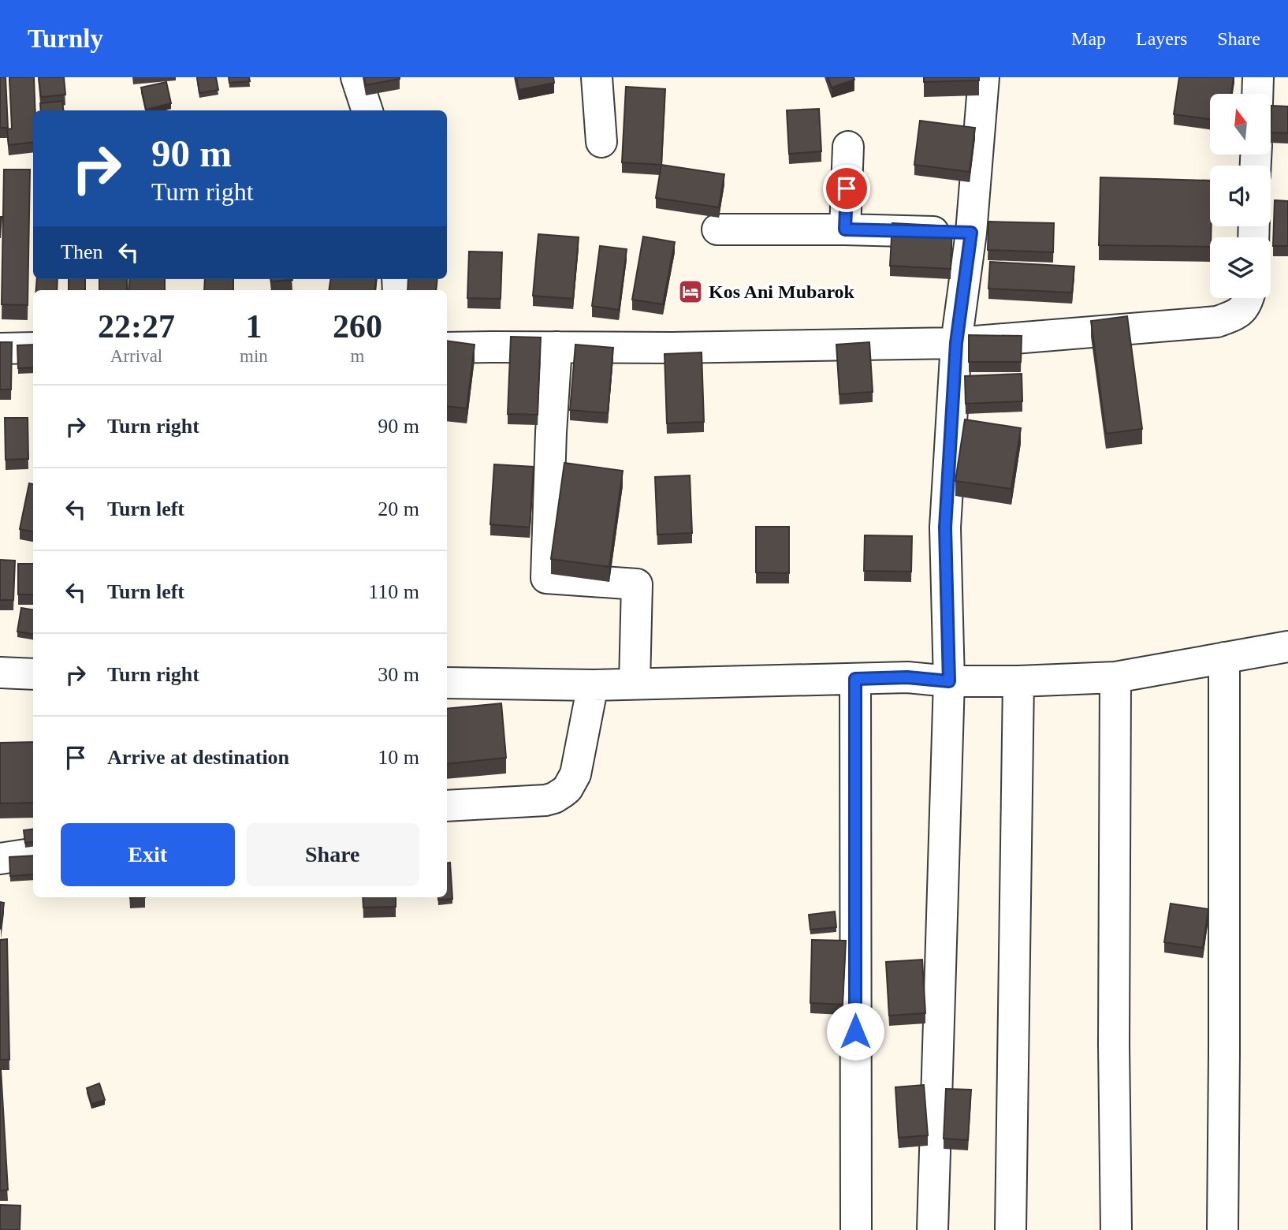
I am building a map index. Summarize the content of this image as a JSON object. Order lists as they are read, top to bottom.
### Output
{
  "places": {
    "hotel": ["Kos Ani Mubarok"]
  },
  "north": "top",
  "page": {
    "header": "Turnly",
    "nav": ["Map", "Layers", "Share"],
    "turn": ["90 m", "Turn right"],
    "then": "Then",
    "eta": [
      "22:27",
      "Arrival",
      "1",
      "min",
      "260",
      "m"
    ],
    "list": [
      {
        "name": "Turn right",
        "value": "90 m"
      },
      {
        "name": "Turn left",
        "value": "20 m"
      },
      {
        "name": "Turn left",
        "value": "110 m"
      },
      {
        "name": "Turn right",
        "value": "30 m"
      },
      {
        "name": "Arrive at destination",
        "value": "10 m"
      }
    ],
    "buttons": ["Exit", "Share"]
  }
}
